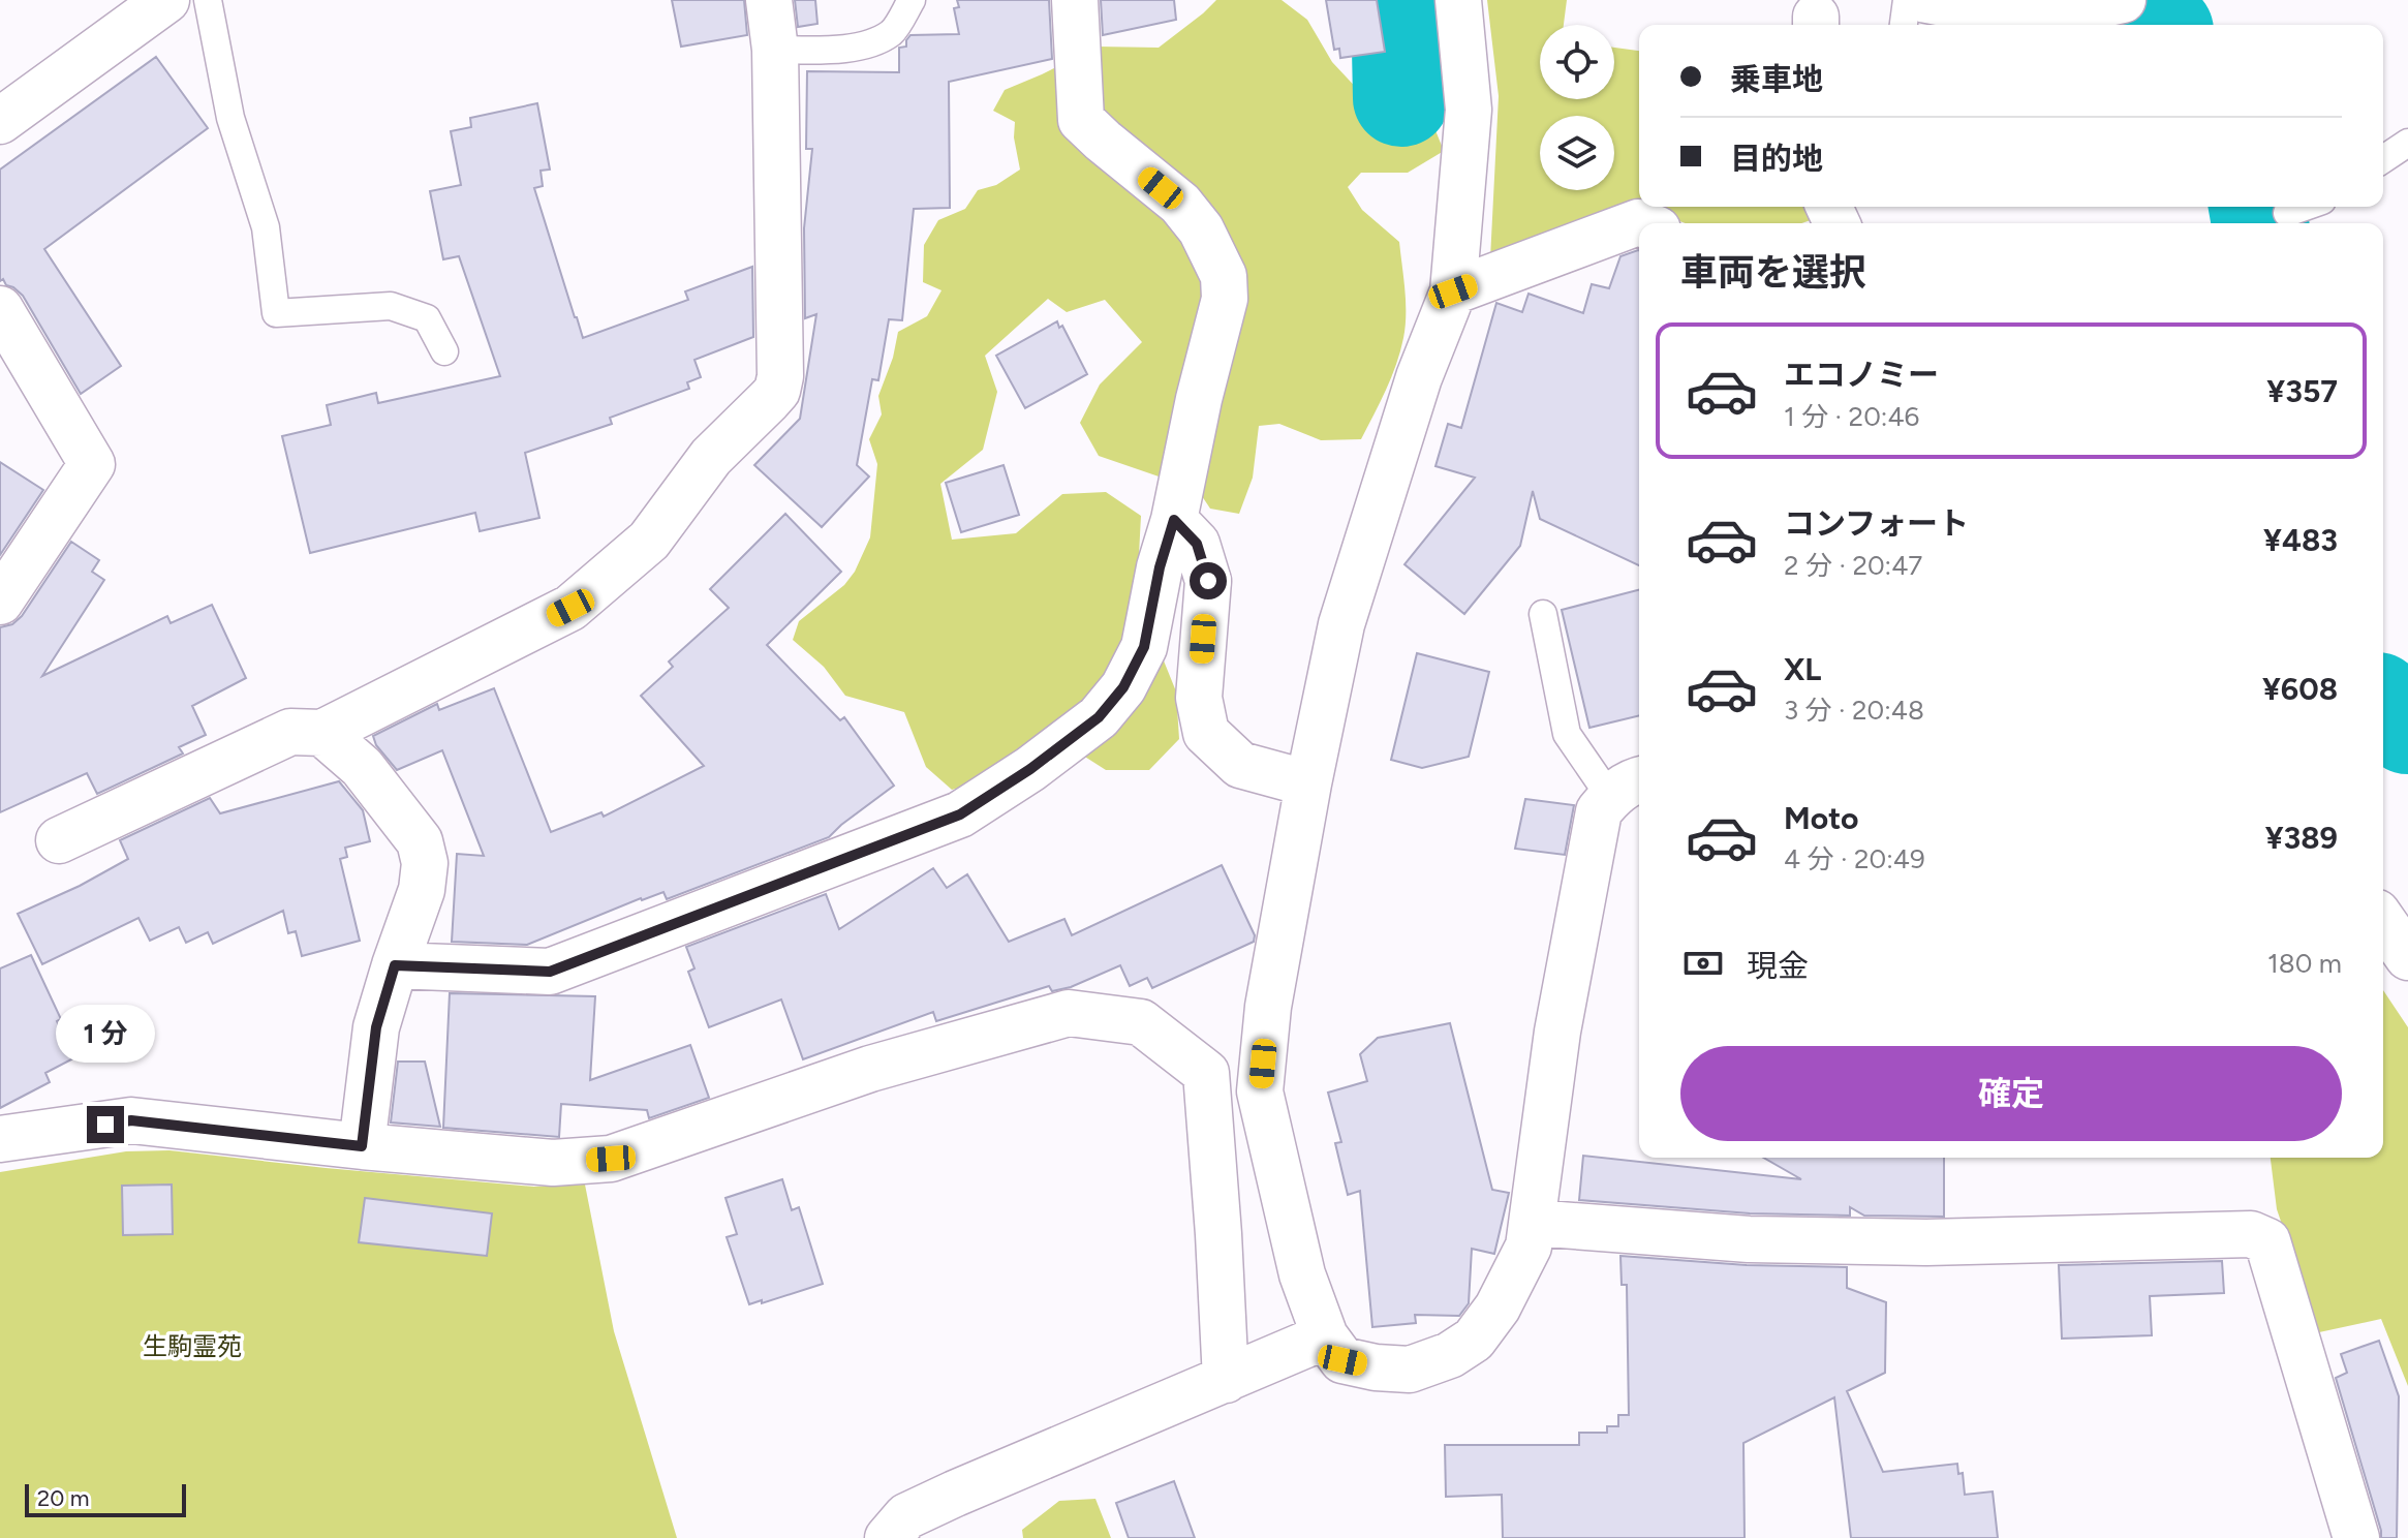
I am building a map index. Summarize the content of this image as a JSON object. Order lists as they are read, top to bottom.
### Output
{
  "parks": ["生駒霊苑"],
  "scale_bar": "20 m",
  "page": {
    "banner": ["乗車地", "目的地"],
    "heading": "車両を選択",
    "list": [
      {
        "name": "エコノミー",
        "note": "1 分 · 20:46",
        "value": "¥357"
      },
      {
        "name": "コンフォート",
        "note": "2 分 · 20:47",
        "value": "¥483"
      },
      {
        "name": "XL",
        "note": "3 分 · 20:48",
        "value": "¥608"
      },
      {
        "name": "Moto",
        "note": "4 分 · 20:49",
        "value": "¥389"
      }
    ],
    "pay": ["現金", "180 m"],
    "bubble": "1 分",
    "buttons": "確定",
    "scale": "20 m"
  }
}
